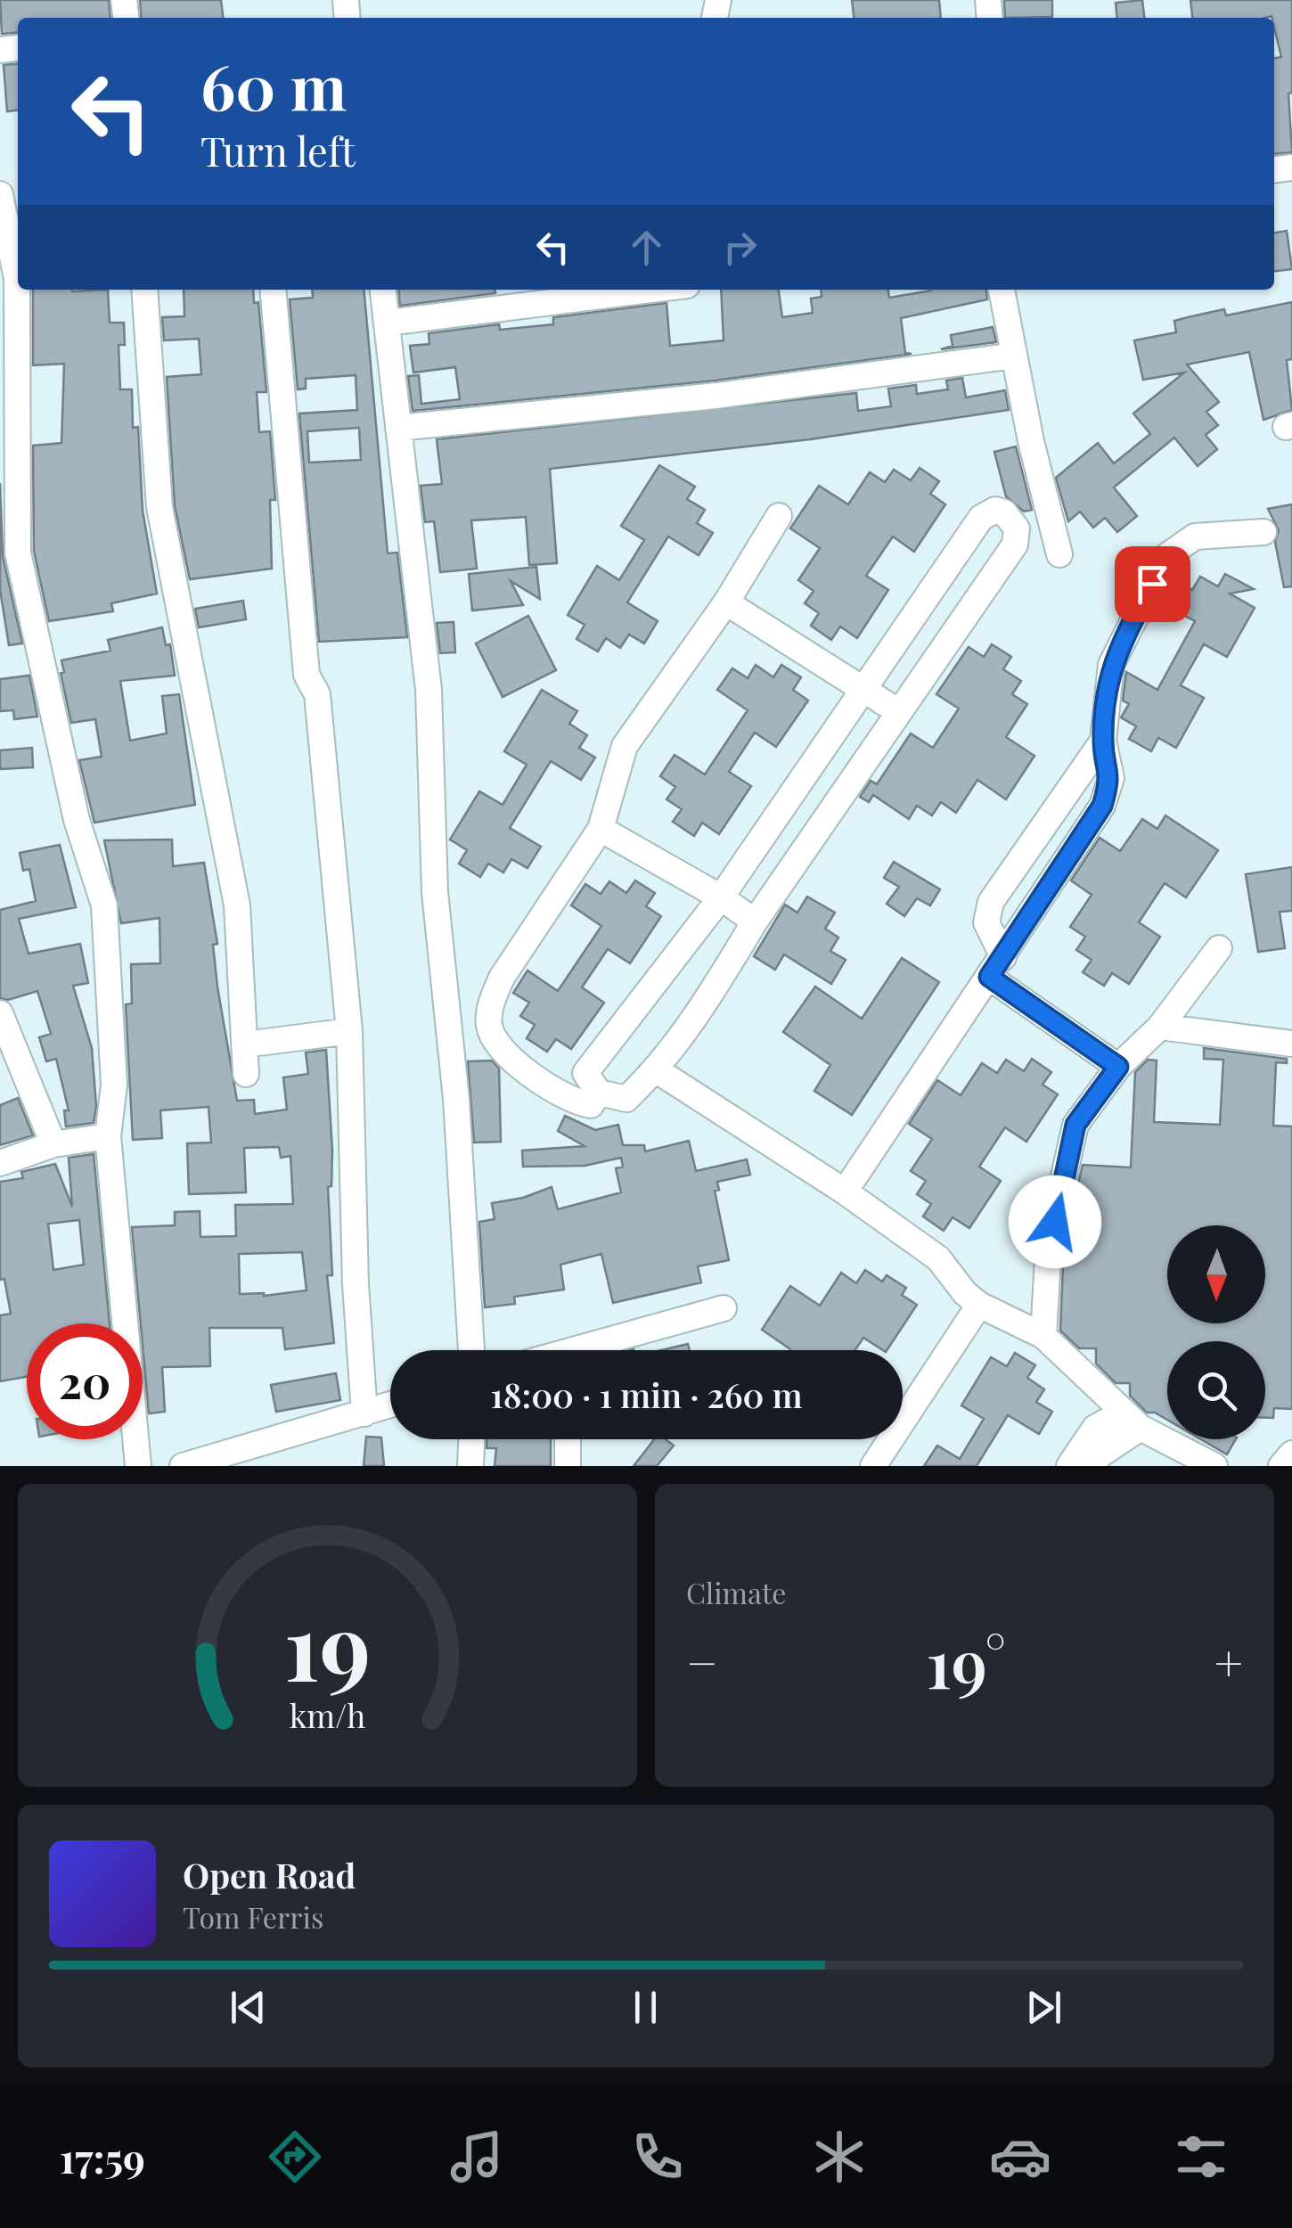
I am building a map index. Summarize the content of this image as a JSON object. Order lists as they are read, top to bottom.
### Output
{
  "north": "bottom",
  "page": {
    "turn": ["60 m", "Turn left"],
    "limit": "20",
    "trip": "18:00 · 1 min · 260 m",
    "tile": "Climate",
    "heat": ["−", "19°", "+"],
    "song": ["Open Road", "Tom Ferris"],
    "tabs": "17:59",
    "gauge": ["19", "km/h"]
  }
}
